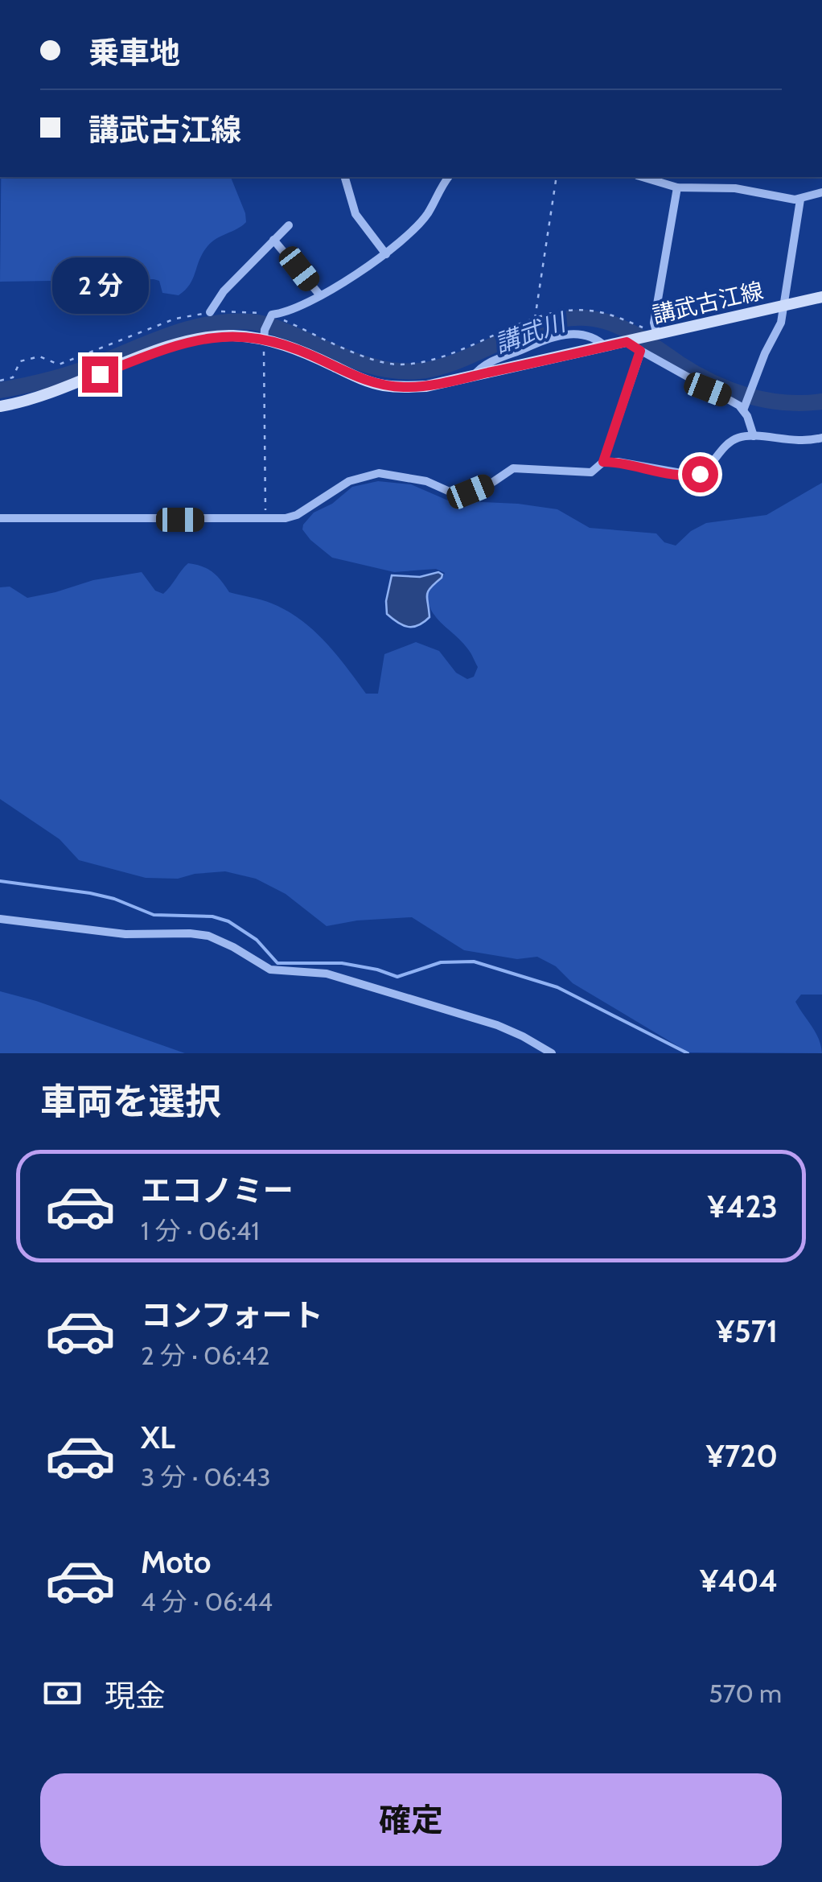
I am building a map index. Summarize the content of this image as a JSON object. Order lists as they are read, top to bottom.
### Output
{
  "streets": {
    "main road": ["講武古江線"]
  },
  "water": ["講武川"],
  "page": {
    "banner": ["乗車地", "講武古江線"],
    "bubble": "2 分",
    "heading": "車両を選択",
    "list": [
      {
        "name": "エコノミー",
        "note": "1 分 · 06:41",
        "value": "¥423"
      },
      {
        "name": "コンフォート",
        "note": "2 分 · 06:42",
        "value": "¥571"
      },
      {
        "name": "XL",
        "note": "3 分 · 06:43",
        "value": "¥720"
      },
      {
        "name": "Moto",
        "note": "4 分 · 06:44",
        "value": "¥404"
      }
    ],
    "pay": ["現金", "570 m"],
    "buttons": "確定"
  }
}
